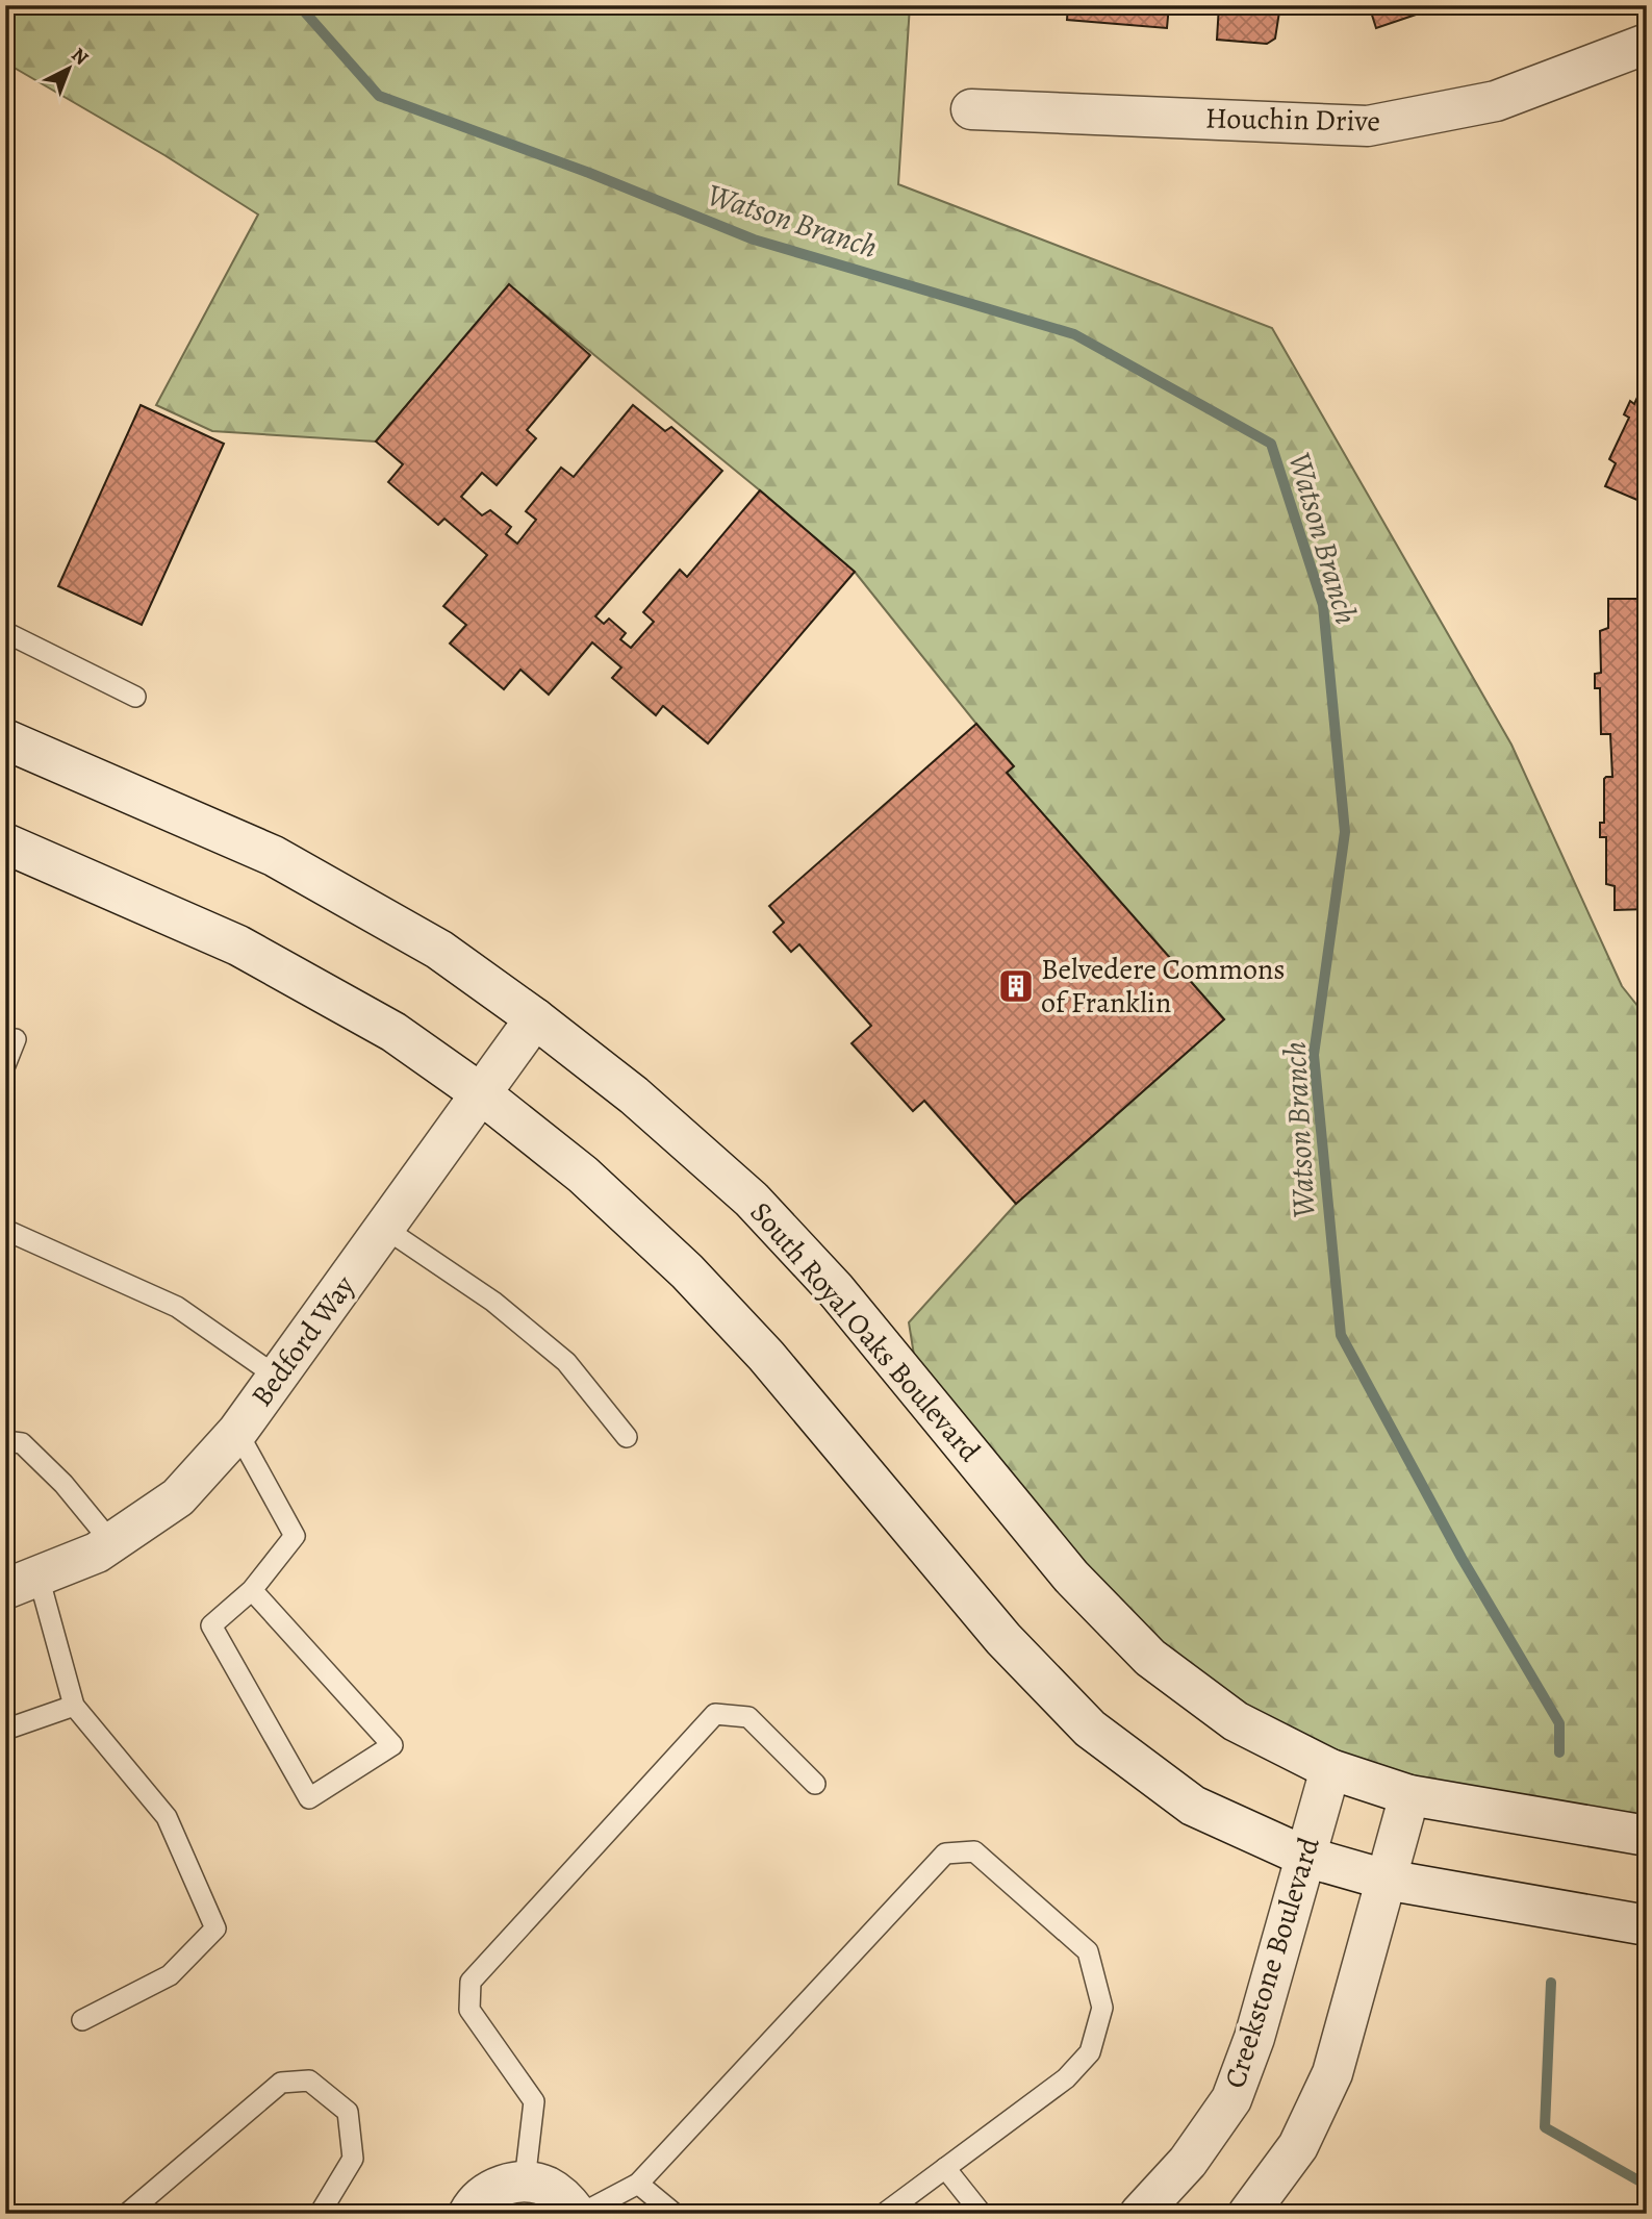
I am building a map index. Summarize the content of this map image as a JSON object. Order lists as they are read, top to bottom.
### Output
{
  "streets": {
    "main road": [
      "Houchin Drive",
      "South Royal Oaks Boulevard",
      "Bedford Way",
      "Creekstone Boulevard"
    ]
  },
  "crossings": [
    ["South Royal Oaks Boulevard", "Bedford Way"],
    ["South Royal Oaks Boulevard", "Creekstone Boulevard"]
  ],
  "water": ["Watson Branch"],
  "places": {
    "building": ["Belvedere Commons of Franklin"]
  },
  "north": "top right"
}
